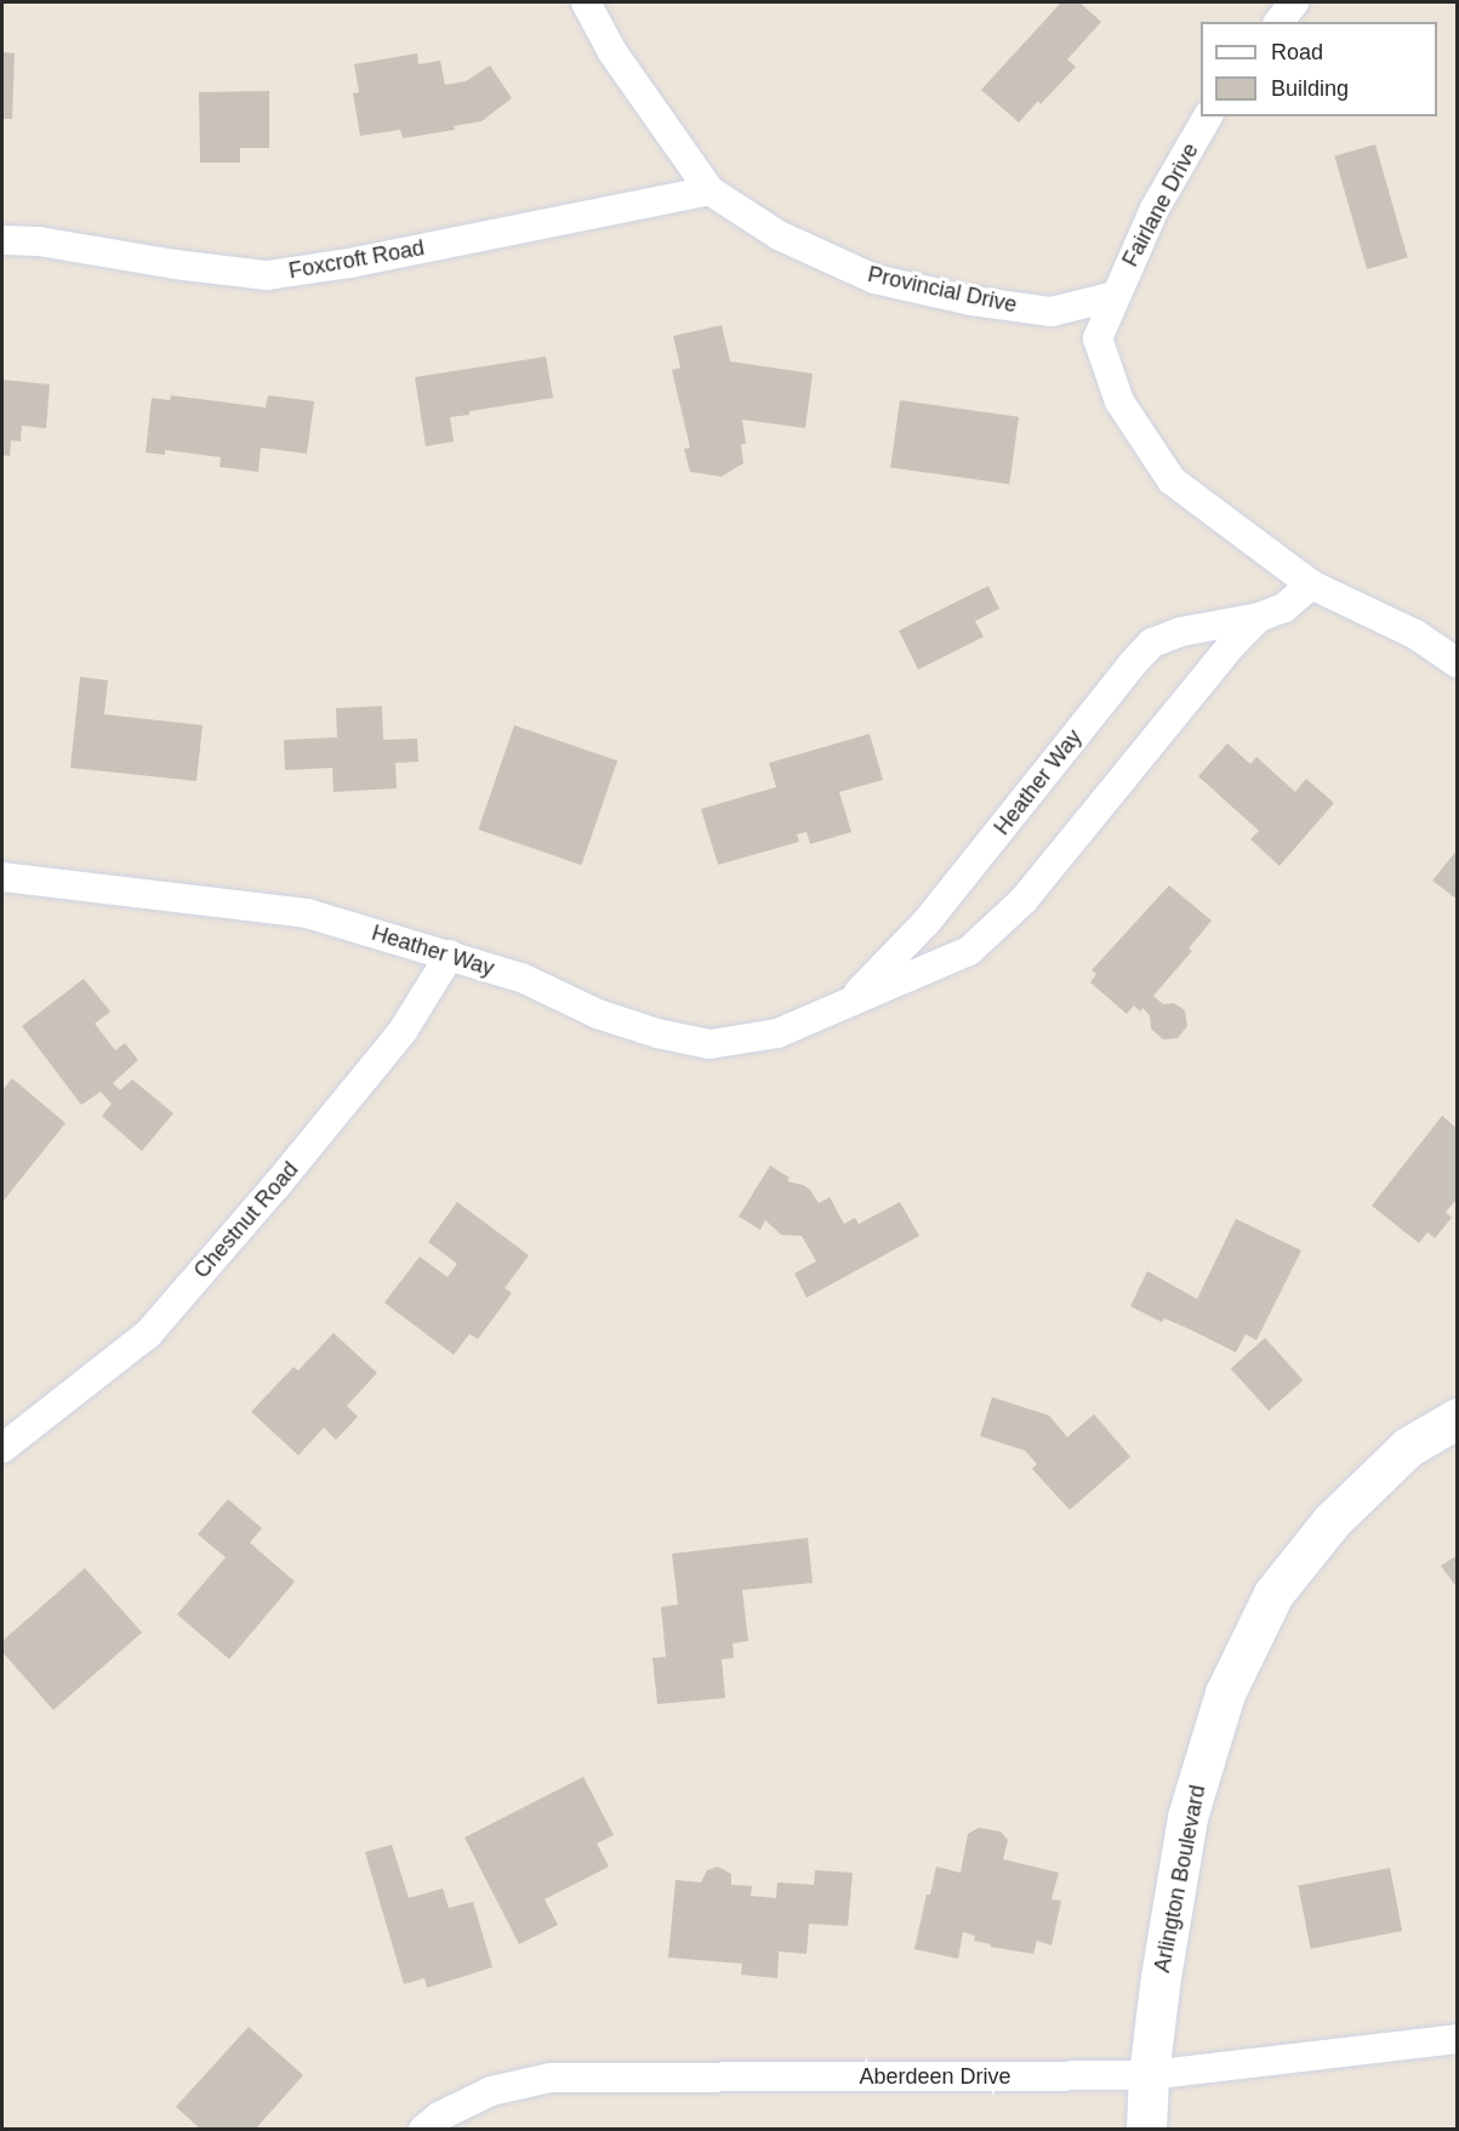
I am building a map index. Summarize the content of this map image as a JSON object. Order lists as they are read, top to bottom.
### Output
{
  "streets": {
    "street": [
      "Fairlane Drive",
      "Foxcroft Road",
      "Provincial Drive",
      "Heather Way",
      "Chestnut Road",
      "Arlington Boulevard",
      "Aberdeen Drive"
    ]
  },
  "crossings": [
    ["Fairlane Drive", "Provincial Drive"],
    ["Foxcroft Road", "Provincial Drive"],
    ["Heather Way", "Chestnut Road"],
    ["Arlington Boulevard", "Aberdeen Drive"]
  ],
  "legend": ["Road", "Building"]
}
